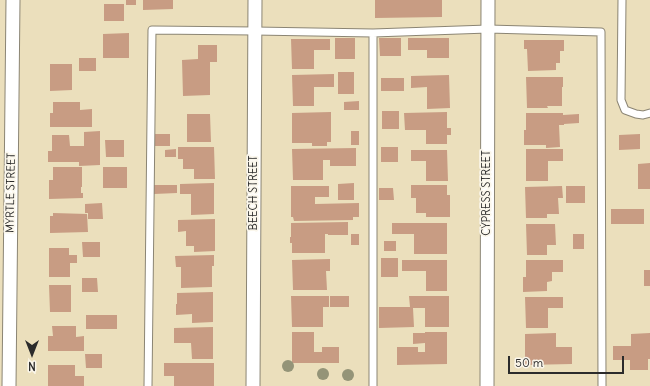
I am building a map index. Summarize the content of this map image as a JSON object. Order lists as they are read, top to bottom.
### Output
{
  "streets": {
    "street": ["MYRTLE STREET", "BEECH STREET", "CYPRESS STREET"]
  },
  "scale_bar": "50 m",
  "north": "bottom"
}
